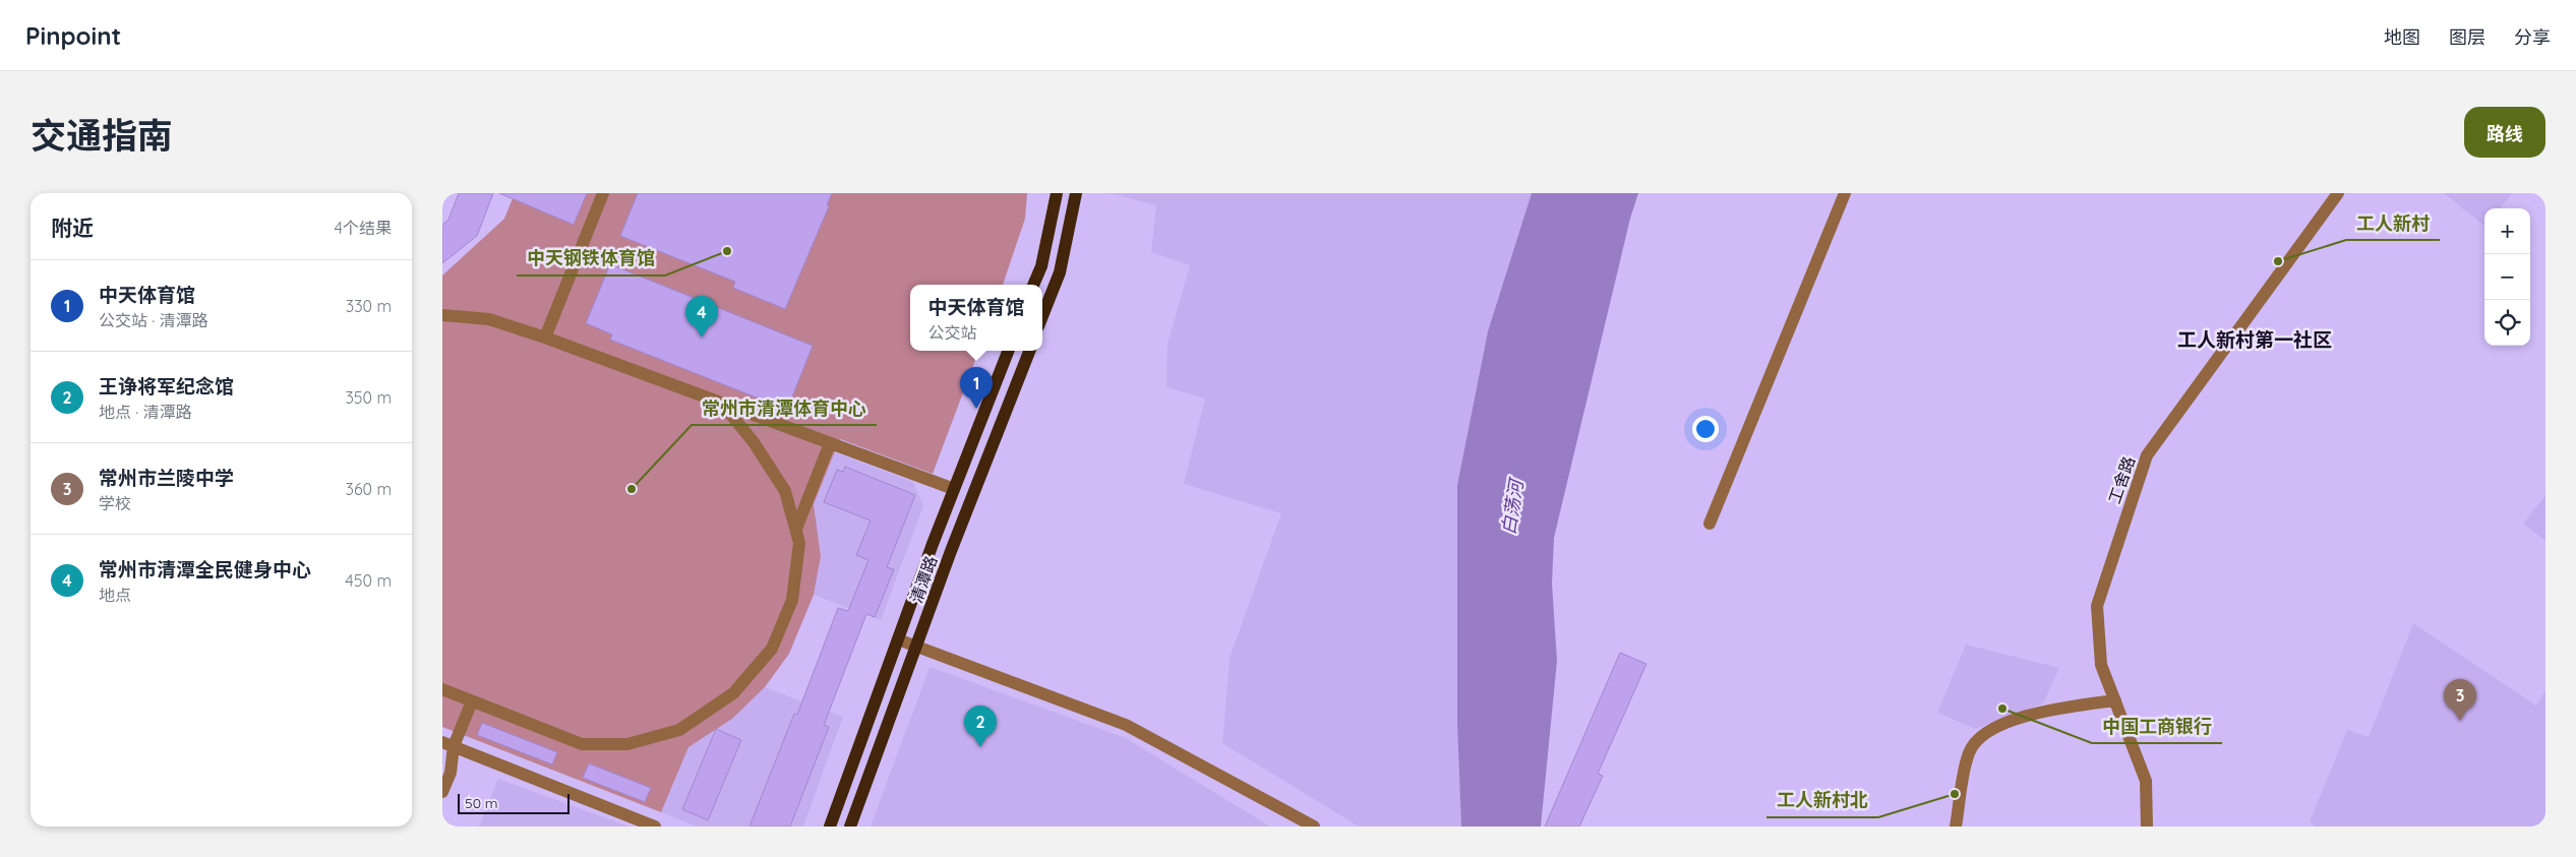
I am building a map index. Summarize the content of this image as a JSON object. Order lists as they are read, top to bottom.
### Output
{
  "streets": {
    "main road": ["清潭路"],
    "street": ["工舍路"]
  },
  "districts": ["工人新村第一社区"],
  "water": ["白荡河"],
  "places": [
    "中天钢铁体育馆",
    "工人新村",
    "常州市清潭体育中心",
    "中国工商银行",
    "工人新村北"
  ],
  "scale_bar": "50 m",
  "page": {
    "header": "Pinpoint",
    "nav": ["地图", "图层", "分享"],
    "title": "交通指南",
    "buttons": "路线",
    "heading": ["附近", "4个结果"],
    "map_buttons": ["+", "−"],
    "list": [
      {
        "mark": "1",
        "name": "中天体育馆",
        "note": "公交站 · 清潭路",
        "value": "330 m"
      },
      {
        "mark": "2",
        "name": "王诤将军纪念馆",
        "note": "地点 · 清潭路",
        "value": "350 m"
      },
      {
        "mark": "3",
        "name": "常州市兰陵中学",
        "note": "学校",
        "value": "360 m"
      },
      {
        "mark": "4",
        "name": "常州市清潭全民健身中心",
        "note": "地点",
        "value": "450 m"
      }
    ],
    "popup": ["中天体育馆", "公交站"],
    "pins": [
      "4",
      "1",
      "3",
      "2"
    ],
    "scale": "50 m"
  }
}
